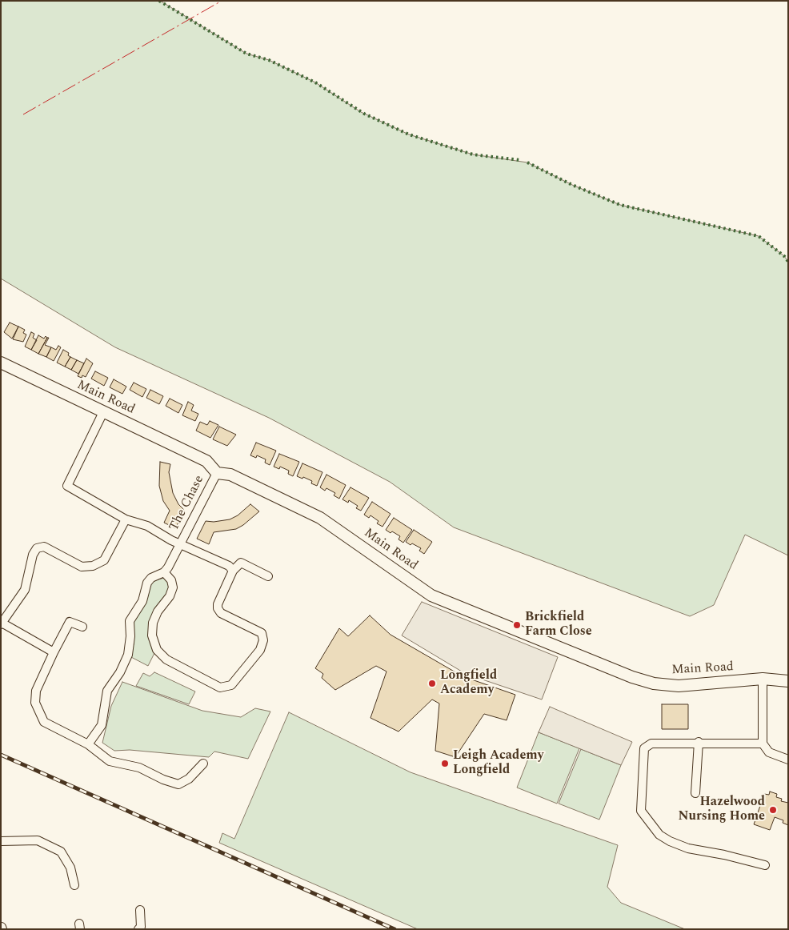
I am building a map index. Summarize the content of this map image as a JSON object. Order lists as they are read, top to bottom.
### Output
{
  "streets": {
    "main road": ["Main Road"],
    "street": ["The Chase"]
  },
  "crossings": [
    ["Main Road", "The Chase"]
  ],
  "places": [
    "Brickfield Farm Close",
    "Longfield Academy",
    "Leigh Academy Longfield",
    "Hazelwood Nursing Home"
  ]
}
